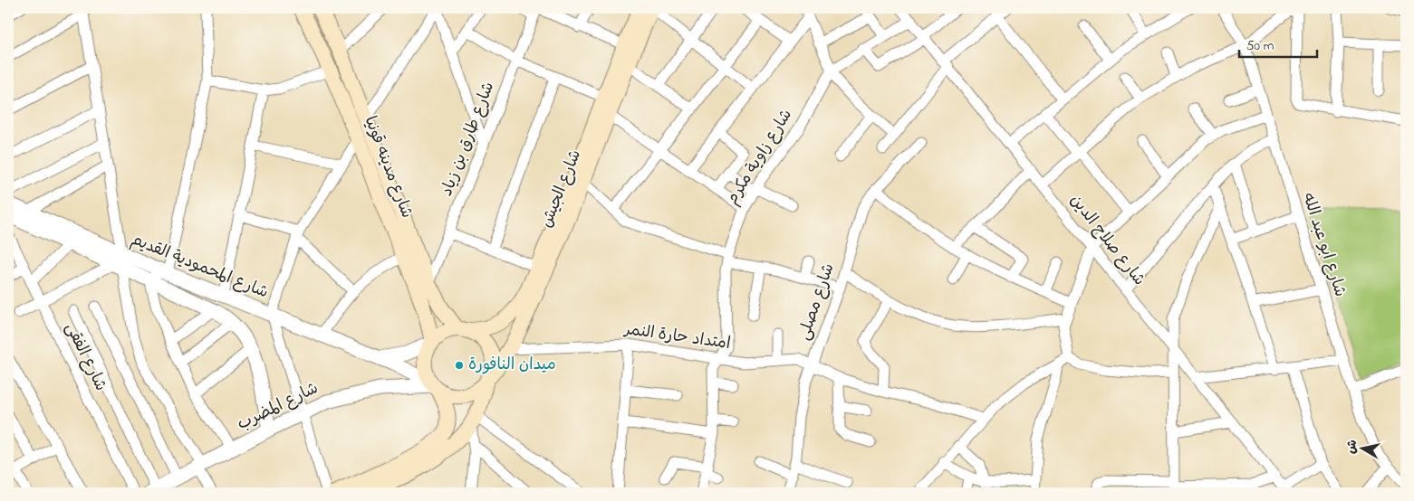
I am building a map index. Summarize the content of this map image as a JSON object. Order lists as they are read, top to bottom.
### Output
{
  "streets": {
    "main road": ["شارع مدينه قونيا", "شارع الجيش"],
    "street": [
      "شارع طارق بن زياد",
      "شارع زاوية مكرم",
      "شارع صلاح الدين",
      "شارع ابو عبد الله",
      "شارع المحمودية القديم",
      "شارع مصلى",
      "امتداد حارة النمر",
      "شارع الفقى",
      "شارع المضرب"
    ]
  },
  "crossings": [
    ["شارع طارق بن زياد", "شارع مدينه قونيا"],
    ["شارع زاوية مكرم", "شارع صلاح الدين"],
    ["شارع زاوية مكرم", "امتداد حارة النمر"],
    ["شارع مدينه قونيا", "شارع الجيش"],
    ["شارع مدينه قونيا", "شارع المحمودية القديم"],
    ["شارع مدينه قونيا", "شارع المضرب"],
    ["شارع الجيش", "شارع المحمودية القديم"],
    ["شارع الجيش", "امتداد حارة النمر"],
    ["شارع الجيش", "شارع المضرب"],
    ["شارع المحمودية القديم", "شارع المضرب"],
    ["شارع مصلى", "امتداد حارة النمر"]
  ],
  "places": ["ميدان النافورة"],
  "scale_bar": "50 m",
  "north": "left"
}
